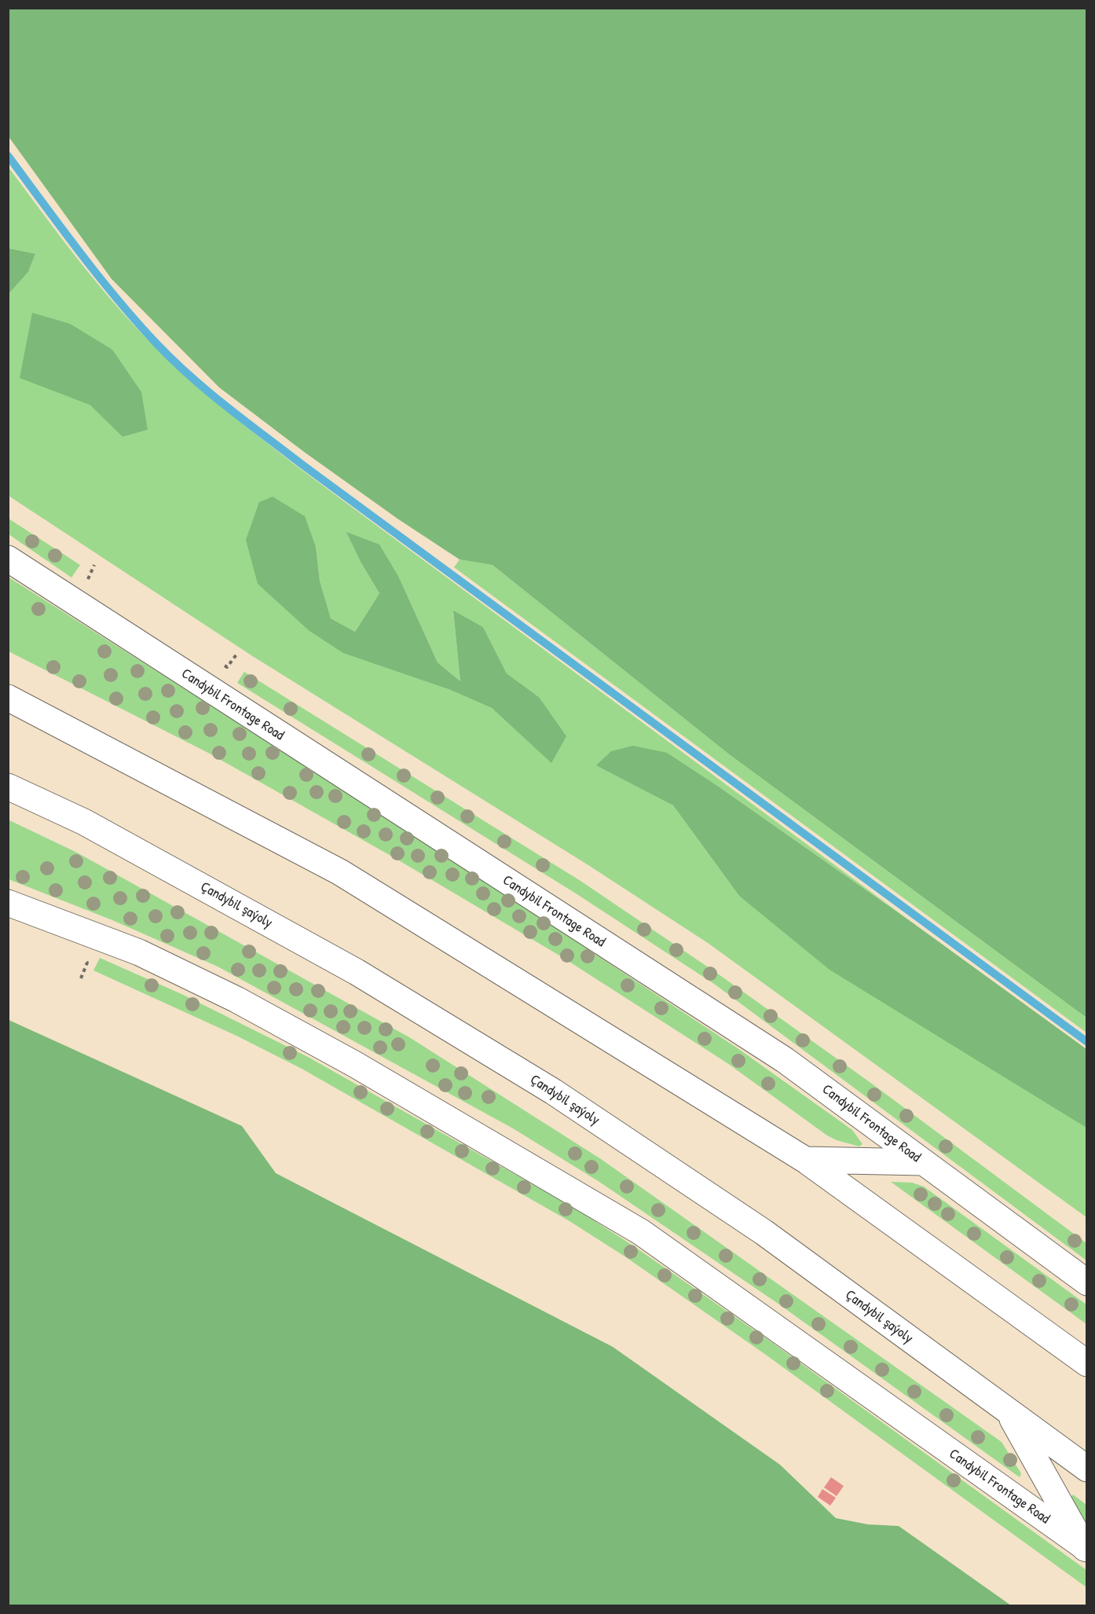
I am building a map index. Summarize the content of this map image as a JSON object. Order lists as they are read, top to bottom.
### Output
{
  "streets": {
    "main road": ["Candybil Frontage Road", "Çandybil şaýoly"]
  }
}
